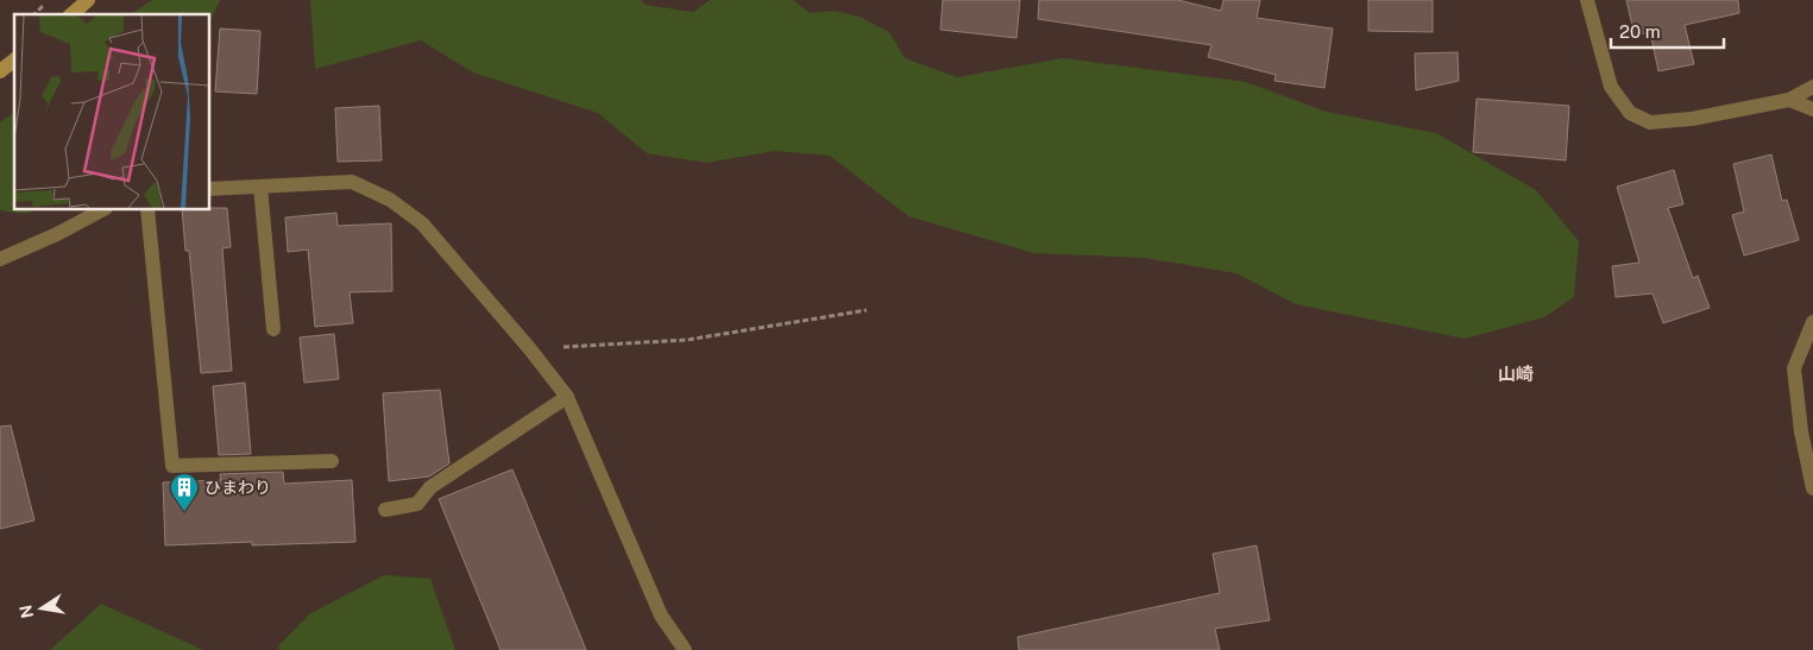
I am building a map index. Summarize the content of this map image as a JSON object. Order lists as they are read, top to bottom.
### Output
{
  "districts": ["山崎"],
  "places": {
    "building": ["ひまわり"]
  },
  "scale_bar": "20 m",
  "north": "left"
}
